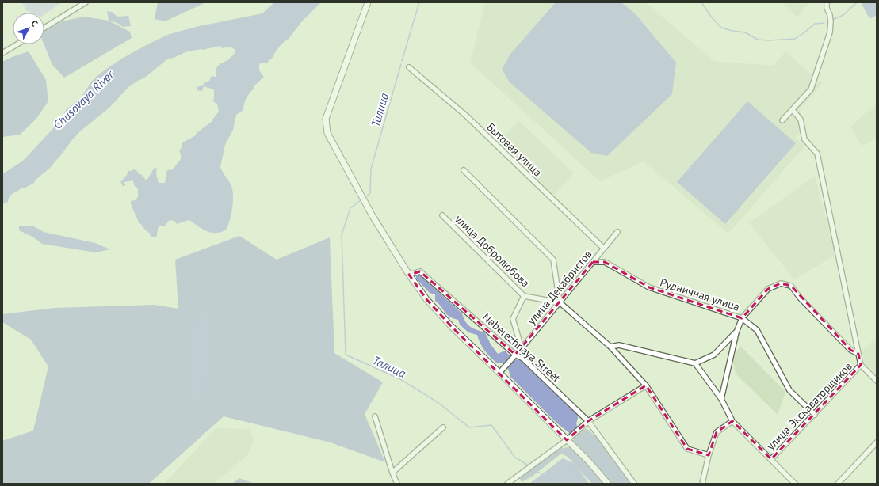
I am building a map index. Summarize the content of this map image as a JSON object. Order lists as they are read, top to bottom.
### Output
{
  "streets": {
    "street": [
      "Бытовая улица",
      "улица Добролюбова",
      "улица Декабристов",
      "Рудничная улица",
      "Naberezhnaya Street",
      "улица Экскаваторщиков"
    ]
  },
  "crossings": [
    ["Бытовая улица", "улица Декабристов"],
    ["улица Добролюбова", "улица Декабристов"],
    ["улица Декабристов", "Рудничная улица"],
    ["улица Декабристов", "Naberezhnaya Street"],
    ["Рудничная улица", "улица Экскаваторщиков"]
  ],
  "water": ["Chusovaya River", "Талица"],
  "north": "top right"
}
